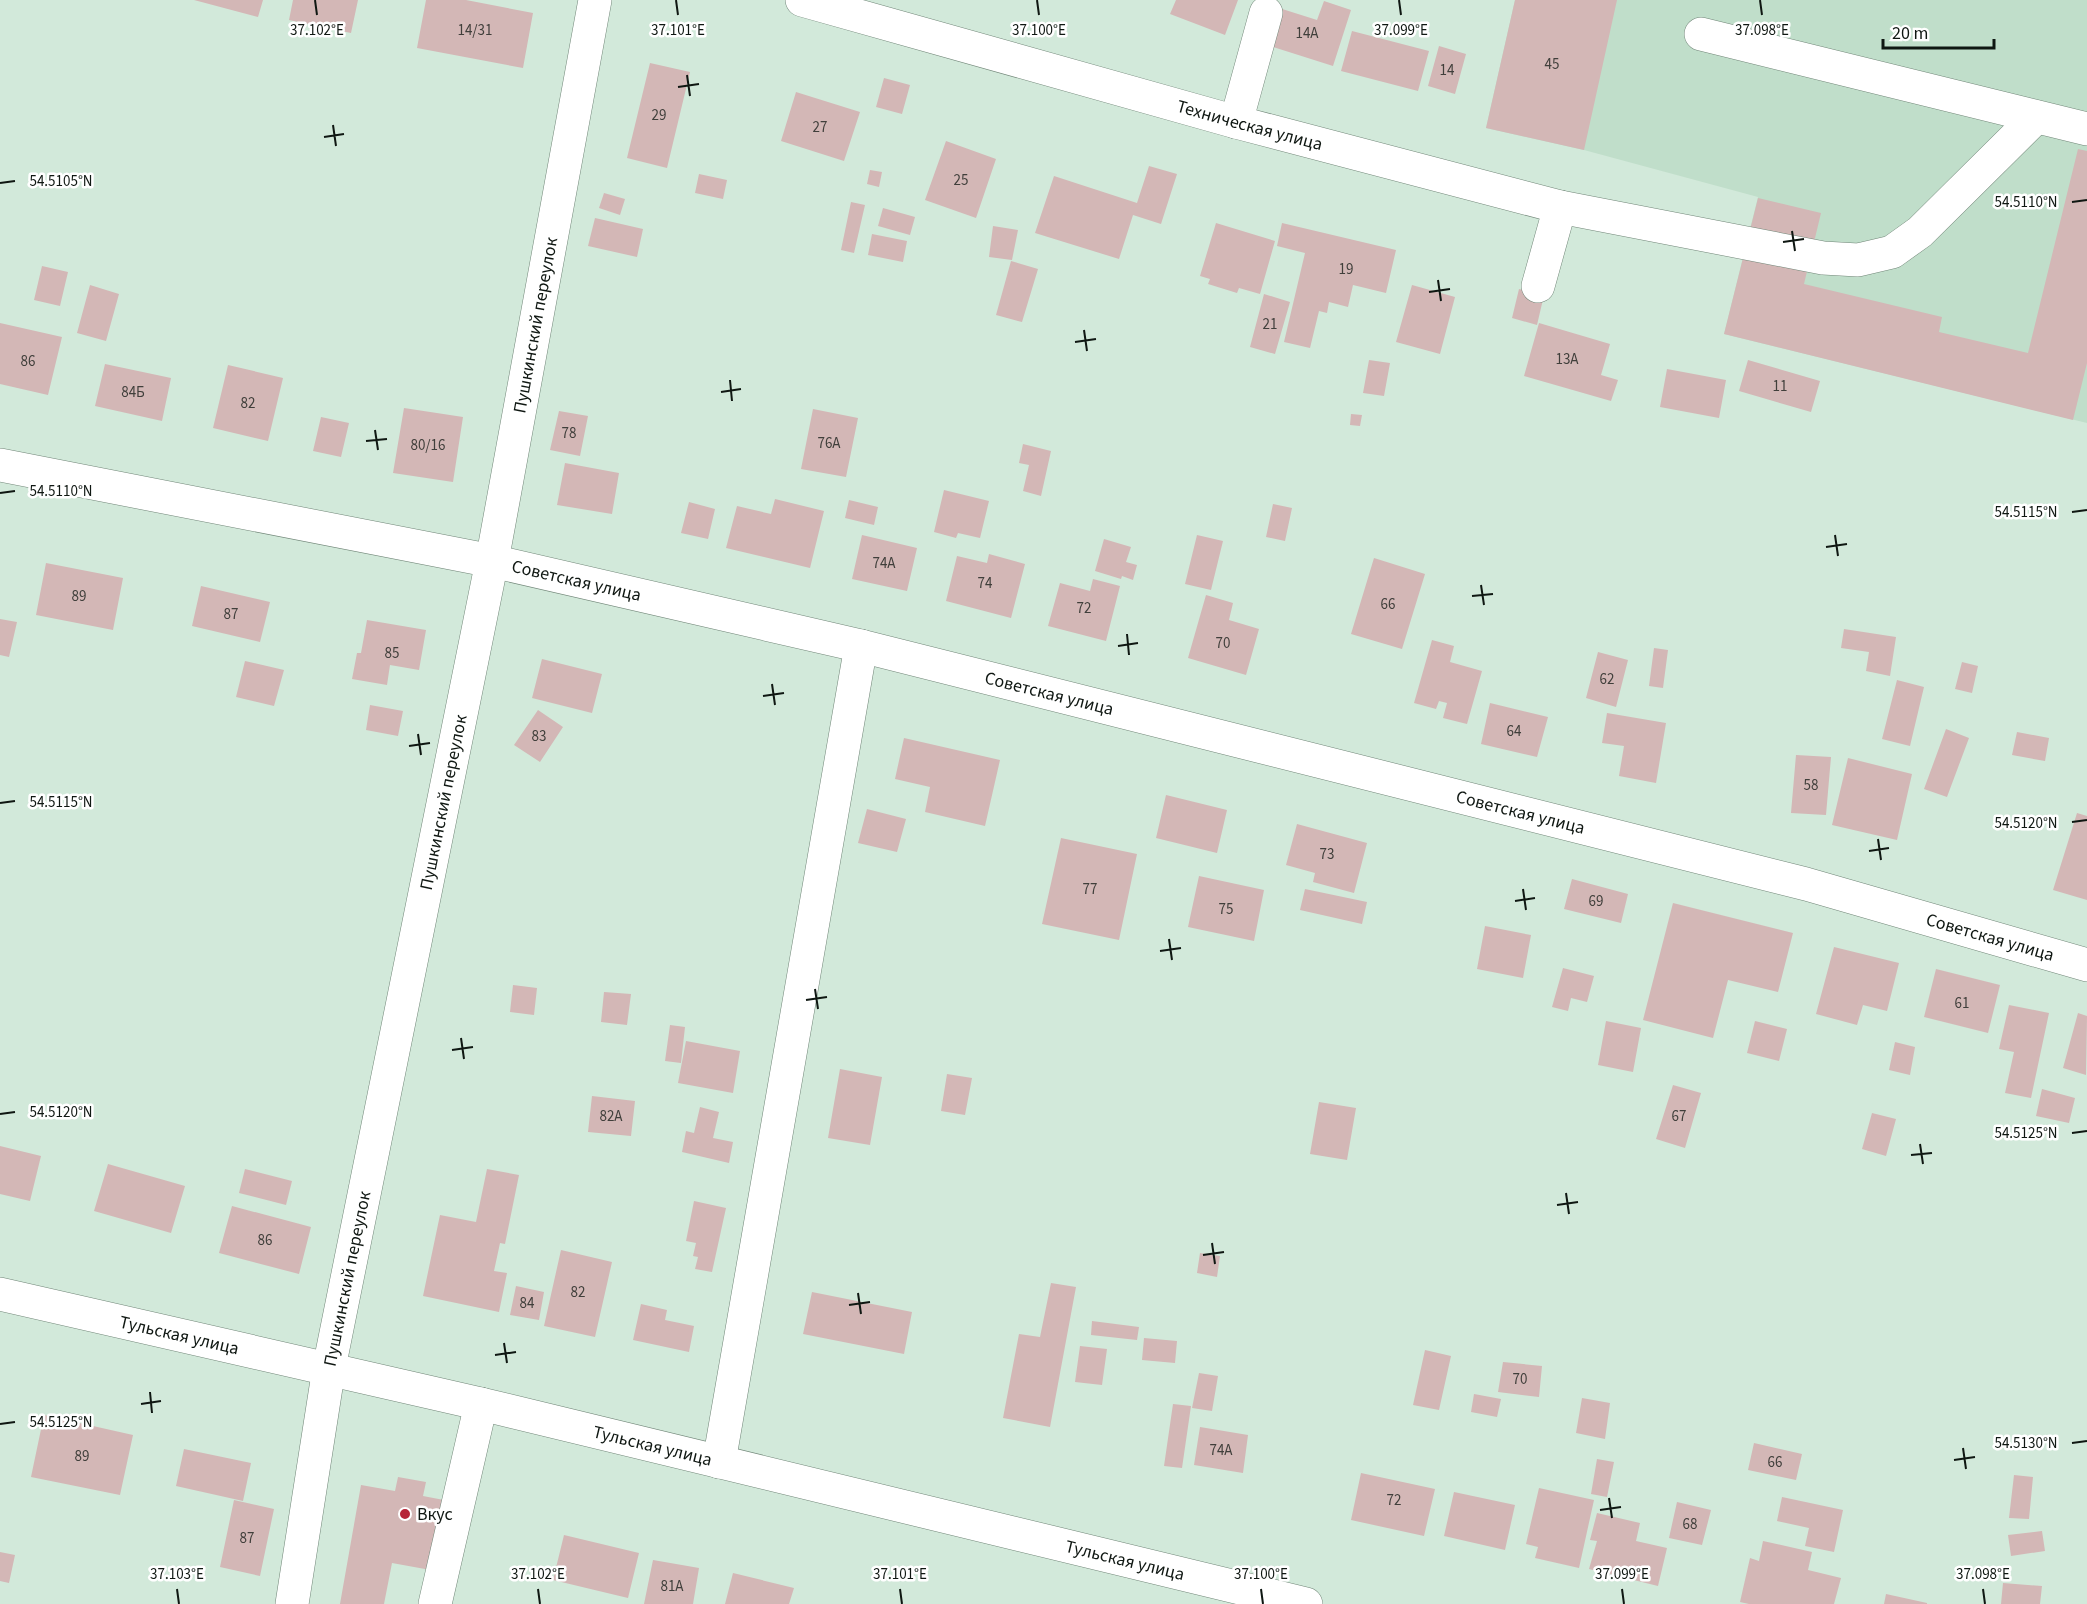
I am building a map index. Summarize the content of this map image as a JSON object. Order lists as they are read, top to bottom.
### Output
{
  "streets": {
    "street": [
      "Техническая улица",
      "Пушкинский переулок",
      "Советская улица",
      "Тульская улица"
    ]
  },
  "crossings": [
    ["Пушкинский переулок", "Советская улица"],
    ["Пушкинский переулок", "Тульская улица"]
  ],
  "places": ["Вкус"],
  "house_numbers": [
    "14/31",
    "14А",
    "45",
    "14",
    "29",
    "27",
    "25",
    "19",
    "21",
    "13А",
    "86",
    "11",
    "84Б",
    "82",
    "78",
    "76А",
    "80/16",
    "74А",
    "74",
    "89",
    "66",
    "72",
    "87",
    "70",
    "85",
    "62",
    "64",
    "83",
    "58",
    "73",
    "77",
    "69",
    "75",
    "61",
    "82А",
    "67",
    "86",
    "82",
    "84",
    "70",
    "74А",
    "89",
    "66",
    "72",
    "68",
    "87",
    "81А"
  ],
  "scale_bar": "20 m",
  "coordinates": [
    "37.102°E",
    "37.101°E",
    "37.100°E",
    "37.099°E",
    "37.098°E",
    "54.5105°N",
    "54.5110°N",
    "54.5115°N",
    "54.5120°N",
    "54.5125°N",
    "54.5130°N",
    "37.103°E"
  ]
}
